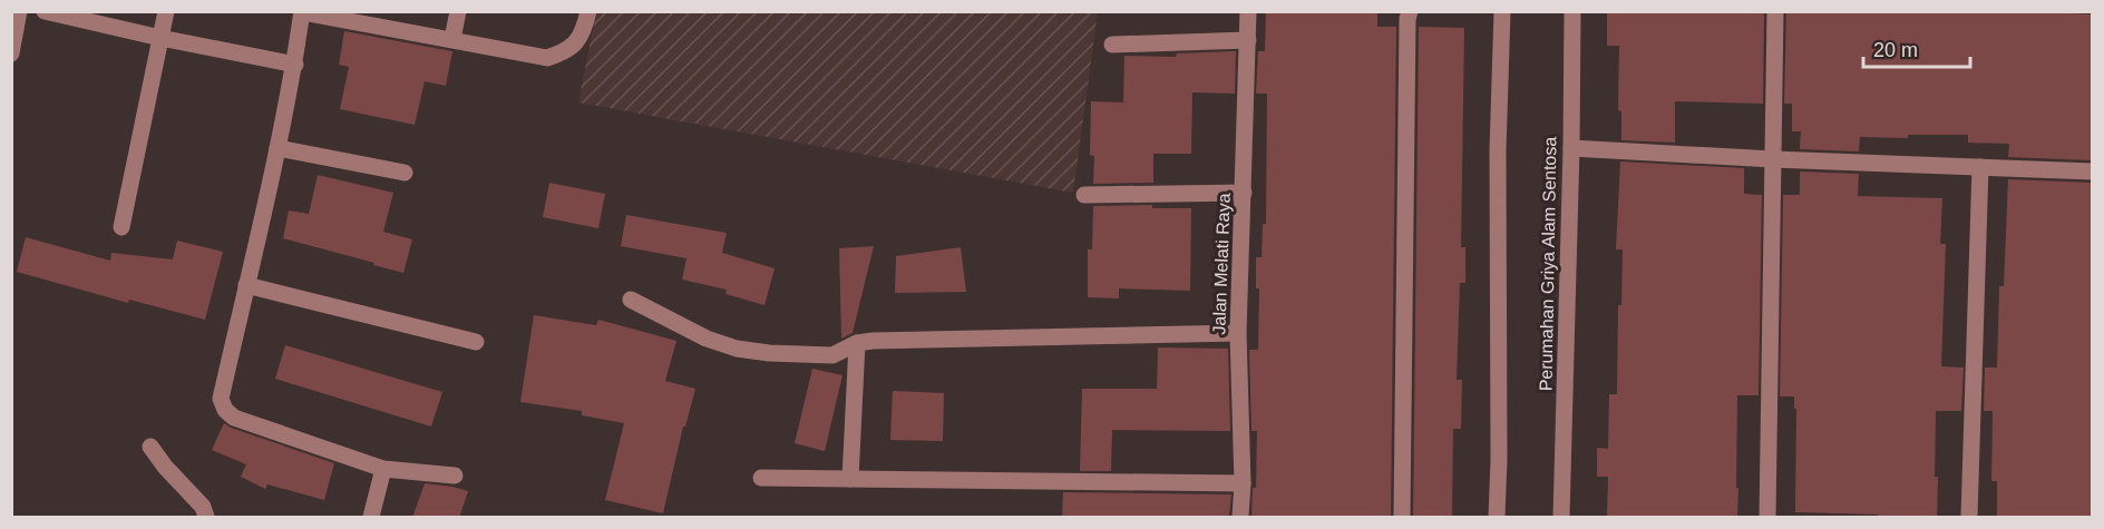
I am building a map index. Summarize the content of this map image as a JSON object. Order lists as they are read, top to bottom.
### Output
{
  "streets": {
    "street": ["Jalan Melati Raya", "Perumahan Griya Alam Sentosa"]
  },
  "scale_bar": "20 m"
}
